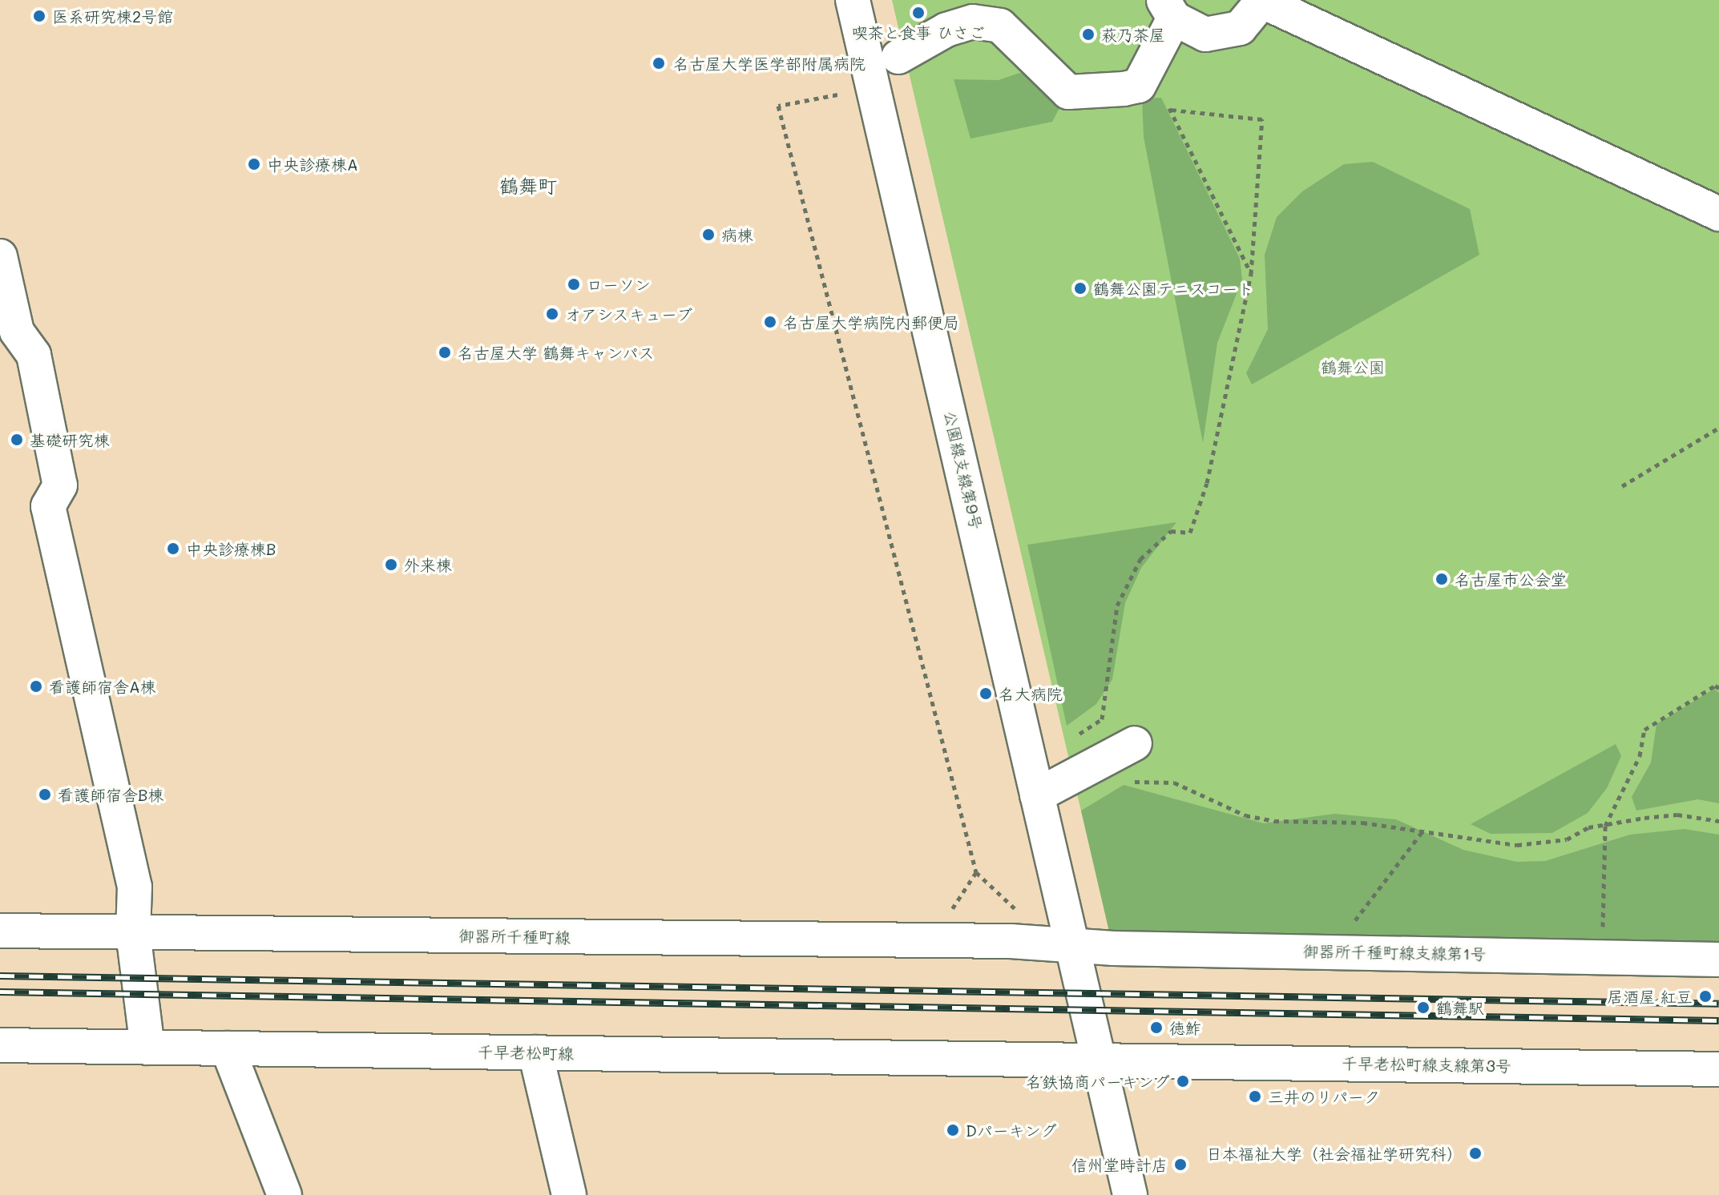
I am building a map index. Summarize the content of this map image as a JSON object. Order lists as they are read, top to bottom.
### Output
{
  "streets": {
    "street": [
      "公園線支線第9号",
      "御器所千種町線",
      "御器所千種町線支線第1号",
      "千早老松町線",
      "千早老松町線支線第3号"
    ]
  },
  "crossings": [
    ["公園線支線第9号", "御器所千種町線"],
    ["公園線支線第9号", "御器所千種町線支線第1号"],
    ["公園線支線第9号", "千早老松町線"],
    ["公園線支線第9号", "千早老松町線支線第3号"],
    ["御器所千種町線", "御器所千種町線支線第1号"],
    ["千早老松町線", "千早老松町線支線第3号"]
  ],
  "districts": ["鶴舞町"],
  "parks": ["鶴舞公園"],
  "places": [
    "喫茶と食事 ひさご",
    "医系研究棟2号館",
    "萩乃茶屋",
    "名古屋大学医学部附属病院",
    "中央診療棟A",
    "病棟",
    "ローソン",
    "鶴舞公園テニスコート",
    "オアシスキューブ",
    "名古屋大学病院内郵便局",
    "名古屋大学 鶴舞キャンパス",
    "基礎研究棟",
    "中央診療棟B",
    "外来棟",
    "名古屋市公会堂",
    "看護師宿舎A棟",
    "名大病院",
    "看護師宿舎B棟",
    "居酒屋 紅豆",
    "鶴舞駅",
    "徳鮓",
    "名鉄協商パーキング",
    "三井のリパーク",
    "Dパーキング",
    "日本福祉大学（社会福祉学研究科）",
    "信州堂時計店"
  ]
}
